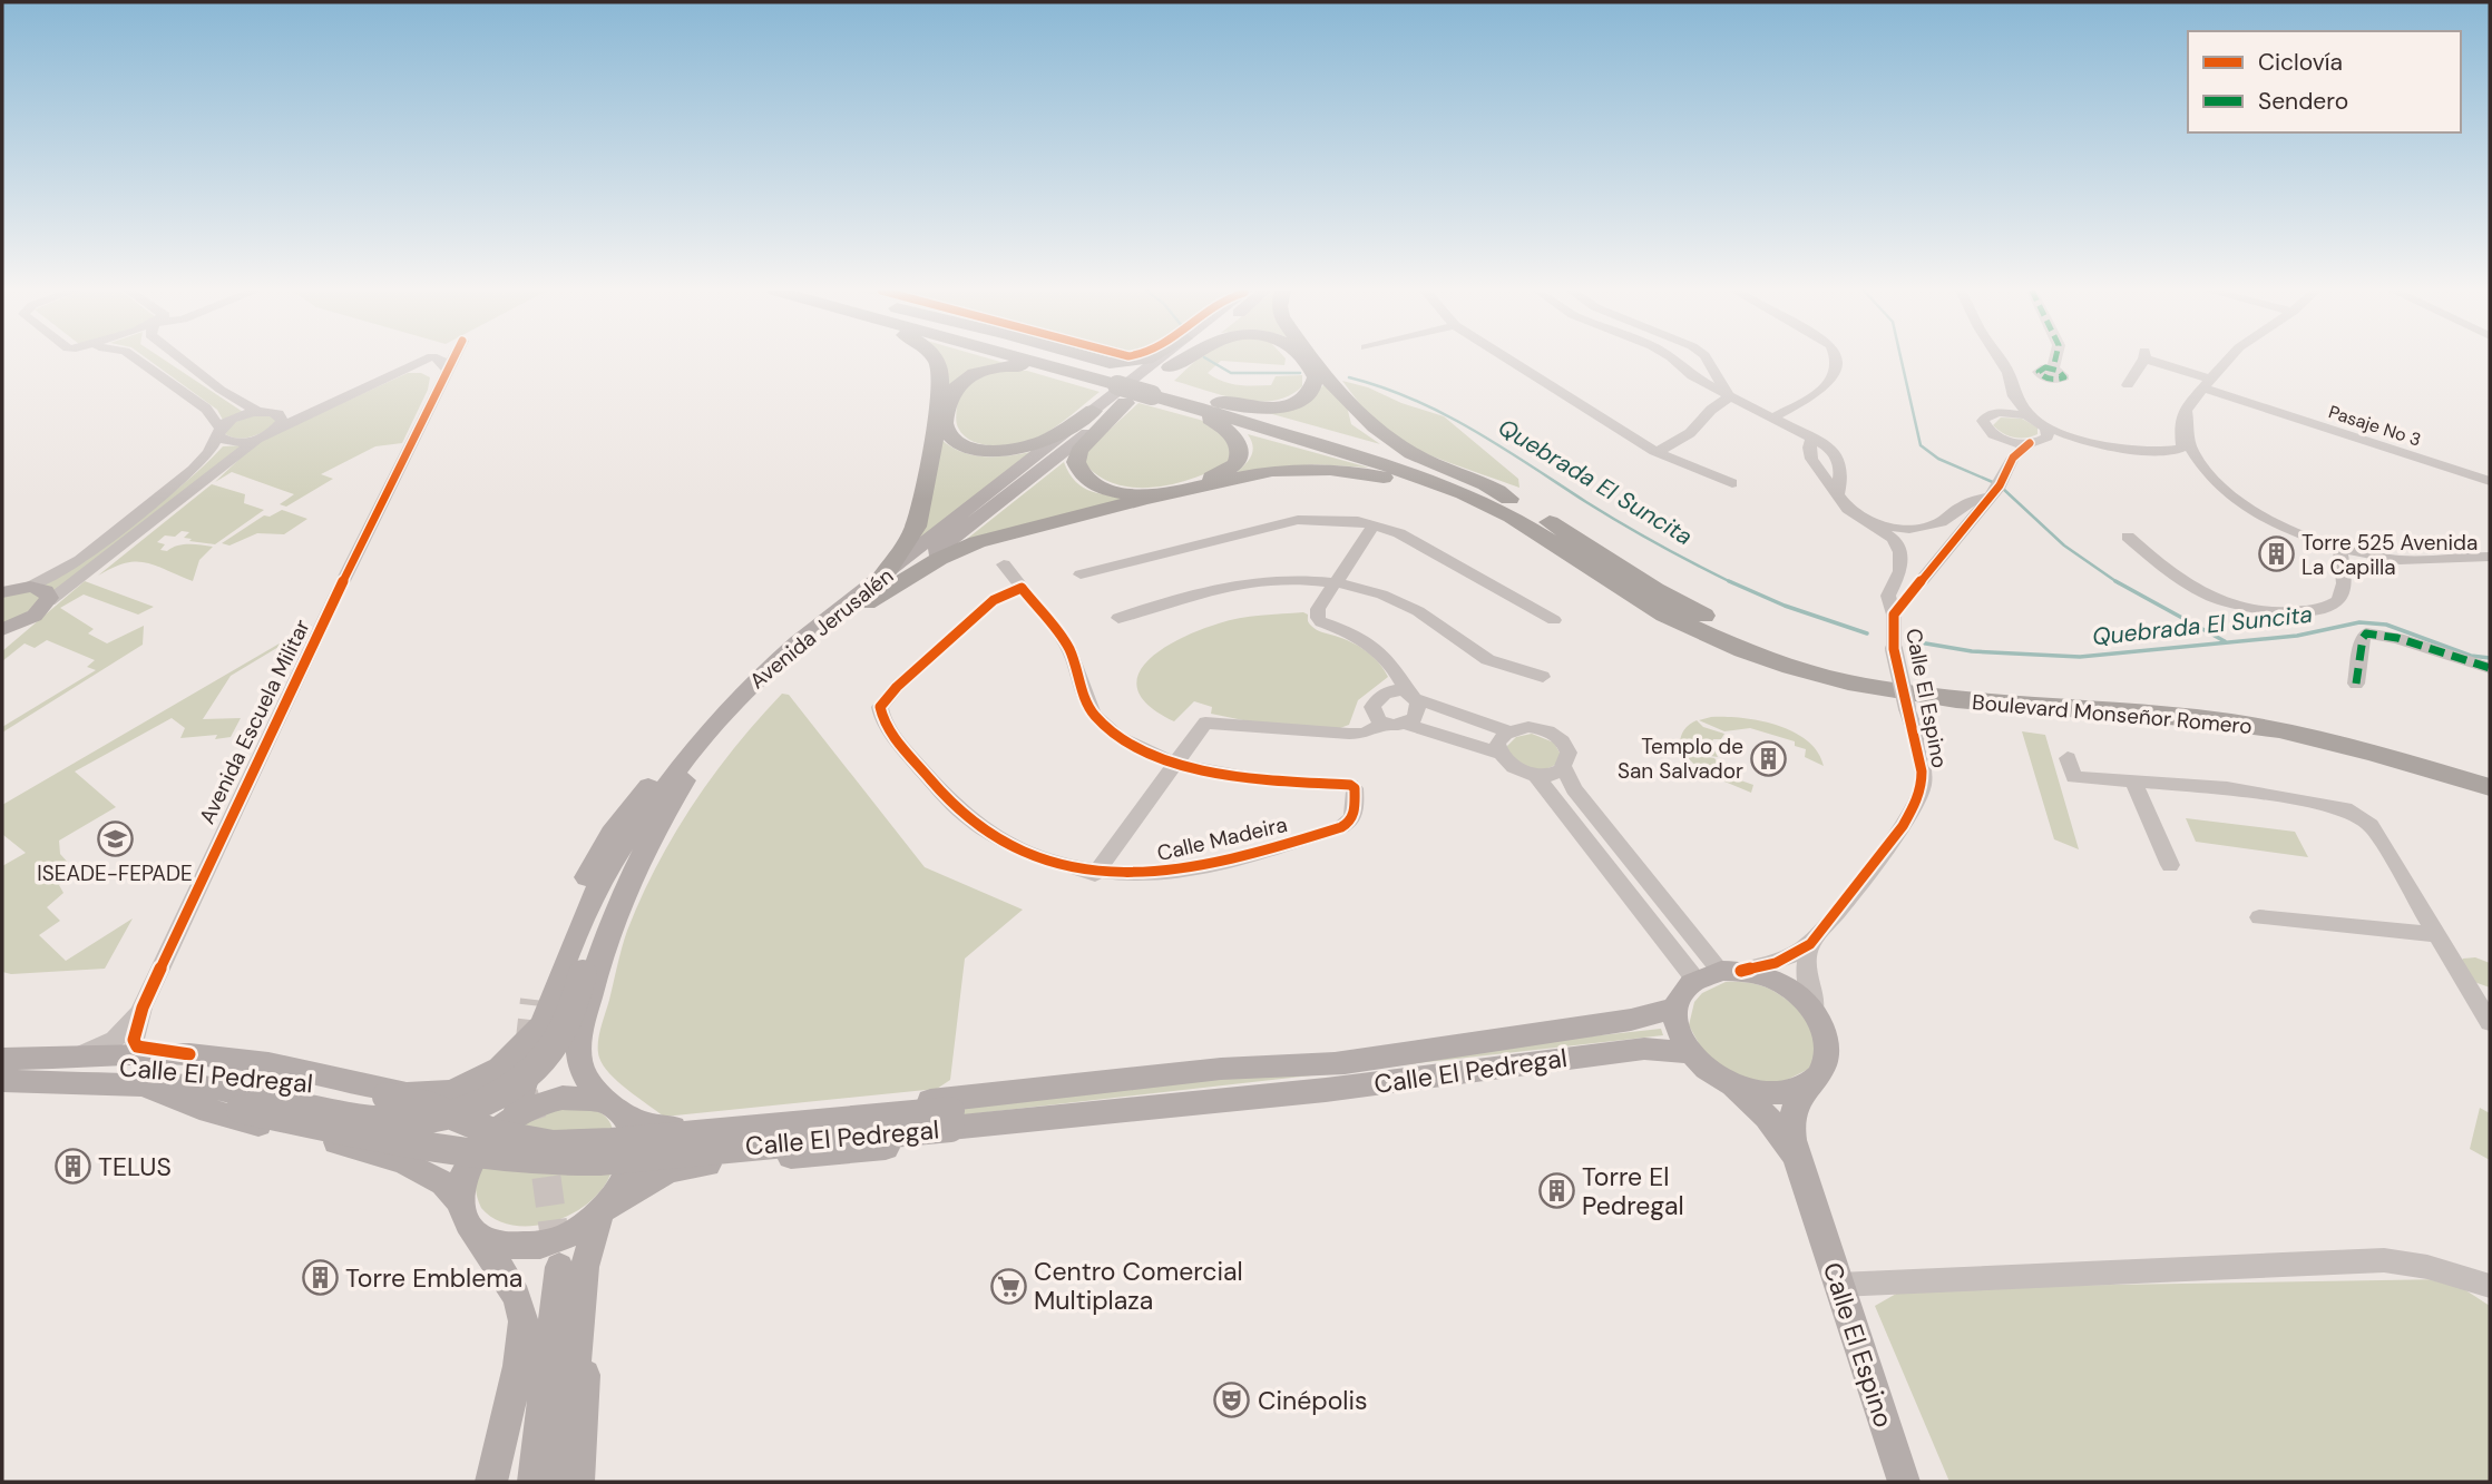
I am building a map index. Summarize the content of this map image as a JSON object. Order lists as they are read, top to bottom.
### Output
{
  "streets": {
    "highway": ["Boulevard Monseñor Romero"],
    "main road": ["Avenida Jerusalén", "Calle El Espino", "Calle El Pedregal"],
    "street": ["Pasaje No 3", "Avenida Escuela Militar", "Calle Madeira"]
  },
  "crossings": [
    ["Avenida Jerusalén", "Boulevard Monseñor Romero"],
    ["Calle El Espino", "Calle El Pedregal"]
  ],
  "water": ["Quebrada El Suncita"],
  "places": {
    "building": [
      "Torre 525 Avenida La Capilla",
      "Templo de San Salvador",
      "TELUS",
      "Torre El Pedregal",
      "Torre Emblema"
    ],
    "school or university": ["ISEADE-FEPADE"],
    "supermarket": ["Centro Comercial Multiplaza"],
    "theatre": ["Cinépolis"]
  },
  "legend": ["Ciclovía", "Sendero"]
}
